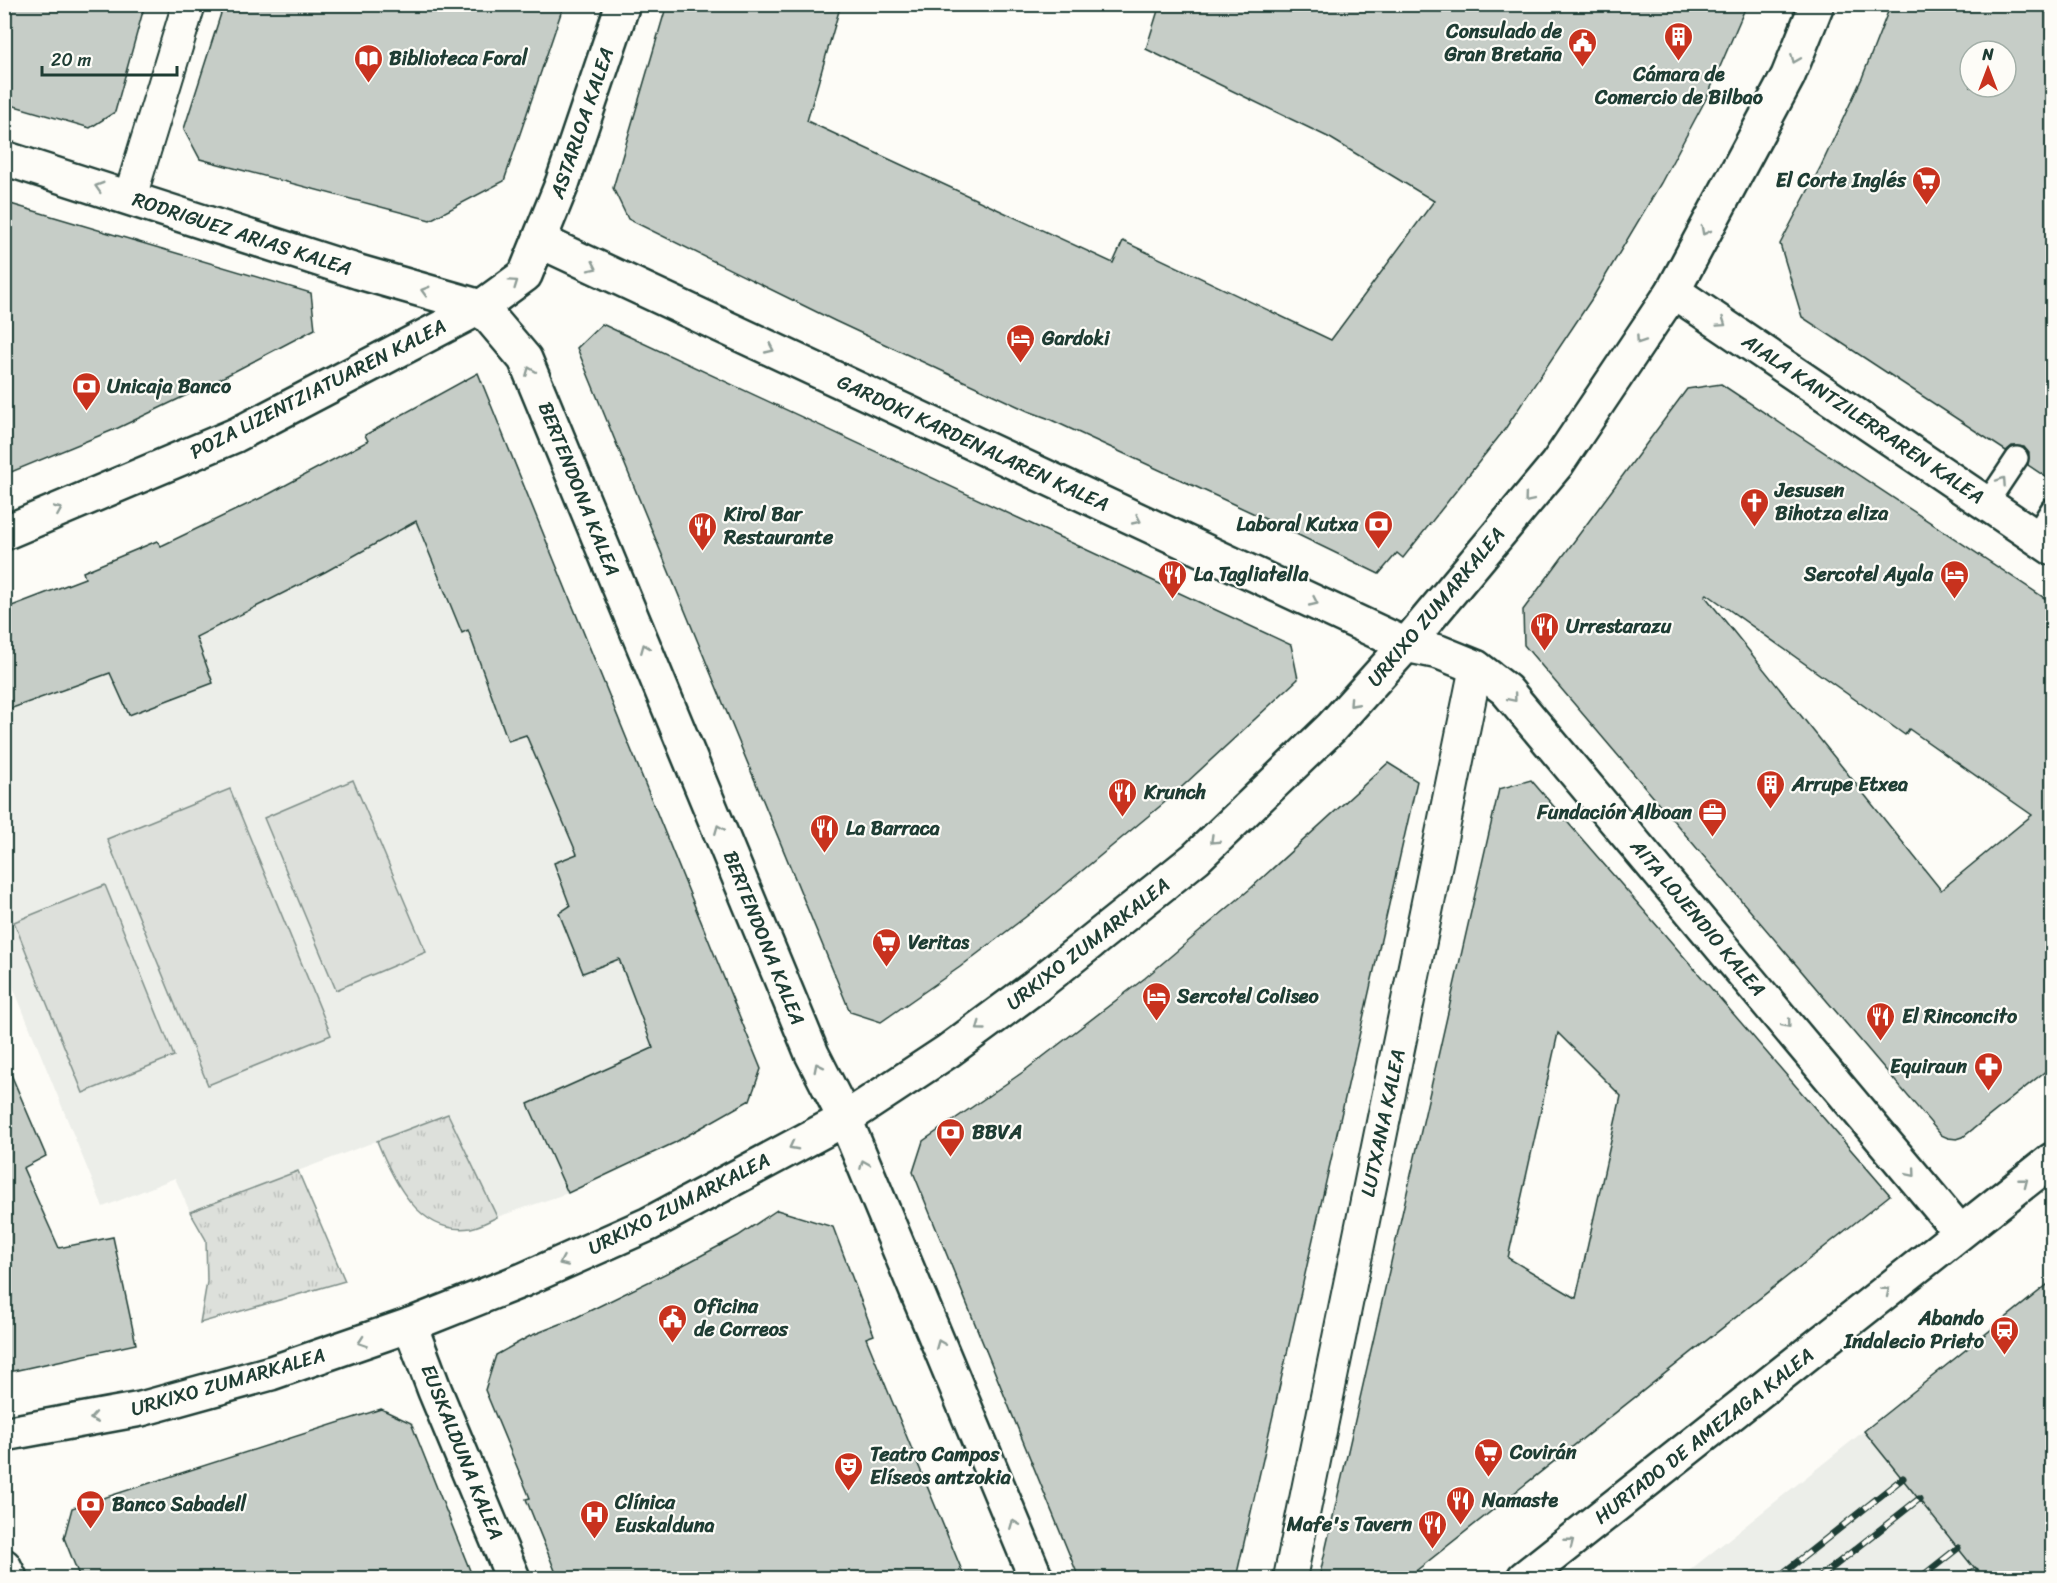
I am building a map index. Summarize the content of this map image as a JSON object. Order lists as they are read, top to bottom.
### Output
{
  "streets": {
    "street": [
      "ASTARLOA KALEA",
      "RODRIGUEZ ARIAS KALEA",
      "POZA LIZENTZIATUAREN KALEA",
      "AIALA KANTZILERRAREN KALEA",
      "GARDOKI KARDENALAREN KALEA",
      "BERTENDONA KALEA",
      "URKIXO ZUMARKALEA",
      "AITA LOJENDIO KALEA",
      "LUTXANA KALEA",
      "HURTADO DE AMEZAGA KALEA",
      "EUSKALDUNA KALEA"
    ]
  },
  "crossings": [
    ["ASTARLOA KALEA", "POZA LIZENTZIATUAREN KALEA"],
    ["ASTARLOA KALEA", "GARDOKI KARDENALAREN KALEA"],
    ["RODRIGUEZ ARIAS KALEA", "POZA LIZENTZIATUAREN KALEA"],
    ["RODRIGUEZ ARIAS KALEA", "BERTENDONA KALEA"],
    ["POZA LIZENTZIATUAREN KALEA", "GARDOKI KARDENALAREN KALEA"],
    ["POZA LIZENTZIATUAREN KALEA", "BERTENDONA KALEA"],
    ["AIALA KANTZILERRAREN KALEA", "URKIXO ZUMARKALEA"],
    ["GARDOKI KARDENALAREN KALEA", "URKIXO ZUMARKALEA"],
    ["GARDOKI KARDENALAREN KALEA", "AITA LOJENDIO KALEA"],
    ["BERTENDONA KALEA", "URKIXO ZUMARKALEA"],
    ["URKIXO ZUMARKALEA", "AITA LOJENDIO KALEA"],
    ["URKIXO ZUMARKALEA", "EUSKALDUNA KALEA"],
    ["AITA LOJENDIO KALEA", "LUTXANA KALEA"],
    ["AITA LOJENDIO KALEA", "HURTADO DE AMEZAGA KALEA"]
  ],
  "one_way": [
    "RODRIGUEZ ARIAS KALEA",
    "POZA LIZENTZIATUAREN KALEA",
    "AIALA KANTZILERRAREN KALEA",
    "GARDOKI KARDENALAREN KALEA",
    "BERTENDONA KALEA",
    "URKIXO ZUMARKALEA",
    "AITA LOJENDIO KALEA",
    "HURTADO DE AMEZAGA KALEA"
  ],
  "places": {
    "building": ["Cámara de Comercio de Bilbao", "Arrupe Etxea"],
    "public building": ["Consulado de Gran Bretaña", "Oficina de Correos"],
    "library": ["Biblioteca Foral"],
    "supermarket": ["El Corte Inglés", "Veritas", "Covirán"],
    "hotel": ["Gardoki", "Sercotel Ayala", "Sercotel Coliseo"],
    "bank": [
      "Unicaja Banco",
      "Laboral Kutxa",
      "BBVA",
      "Banco Sabadell"
    ],
    "church": ["Jesusen Bihotza eliza"],
    "restaurant": [
      "Kirol Bar Restaurante",
      "La Tagliatella",
      "Urrestarazu",
      "Krunch",
      "La Barraca",
      "El Rinconcito",
      "Namaste",
      "Mafe's Tavern"
    ],
    "office": ["Fundación Alboan"],
    "pharmacy": ["Equiraun"],
    "station": ["Abando Indalecio Prieto"],
    "theatre": ["Teatro Campos Elíseos antzokia"],
    "hospital": ["Clínica Euskalduna"]
  },
  "scale_bar": "20 m",
  "north": "top"
}
